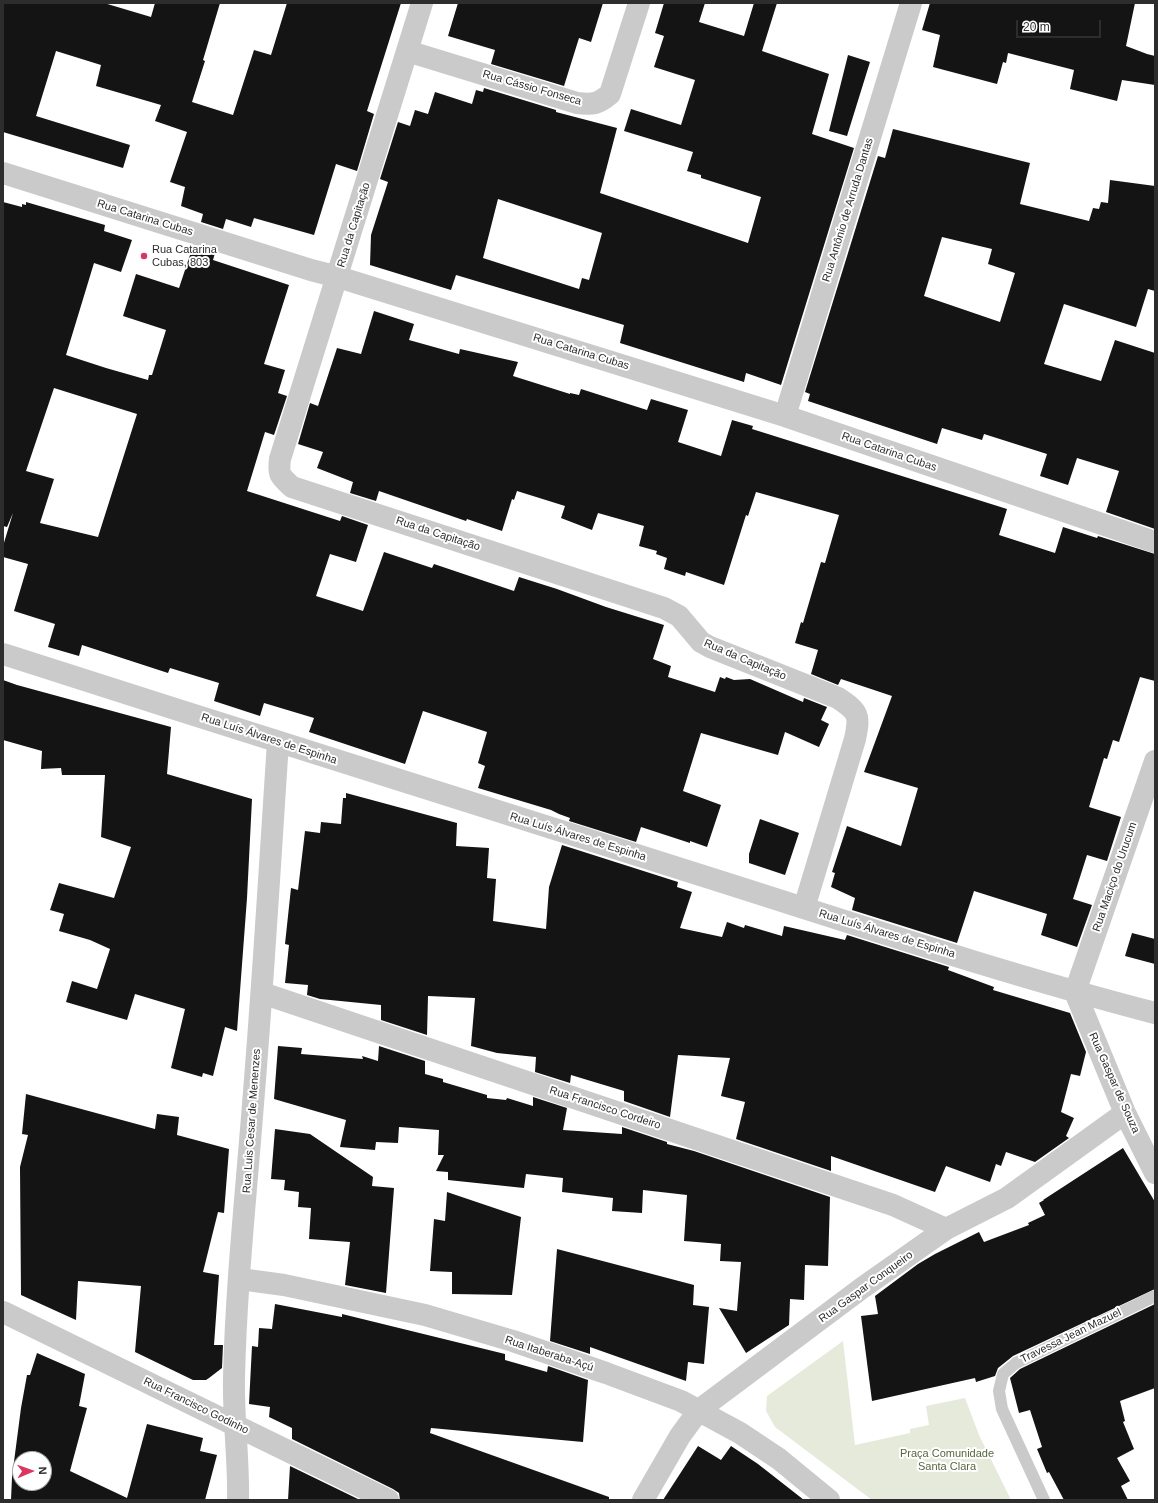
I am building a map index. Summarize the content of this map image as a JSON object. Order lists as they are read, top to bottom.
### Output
{
  "streets": {
    "street": [
      "Rua Cássio Fonseca",
      "Rua Antônio de Arruda Dantas",
      "Rua Catarina Cubas",
      "Rua da Capitação",
      "Rua Luís Álvares de Espinha",
      "Rua Maciço do Urucum",
      "Rua Gaspar de Souza",
      "Rua Francisco Cordeiro",
      "Rua Luis Cesar de Menenzes",
      "Rua Gaspar Conqueiro",
      "Rua Itaberaba-Açú",
      "Rua Francisco Godinho"
    ],
    "lane": ["Travessa Jean Mazuel"]
  },
  "crossings": [
    ["Rua Cássio Fonseca", "Rua da Capitação"],
    ["Rua Antônio de Arruda Dantas", "Rua Catarina Cubas"],
    ["Rua Catarina Cubas", "Rua da Capitação"],
    ["Rua da Capitação", "Rua Luís Álvares de Espinha"],
    ["Rua Luís Álvares de Espinha", "Rua Maciço do Urucum"],
    ["Rua Luís Álvares de Espinha", "Rua Gaspar de Souza"],
    ["Rua Luís Álvares de Espinha", "Rua Luis Cesar de Menenzes"],
    ["Rua Maciço do Urucum", "Rua Gaspar de Souza"],
    ["Rua Gaspar de Souza", "Rua Gaspar Conqueiro"],
    ["Rua Francisco Cordeiro", "Rua Luis Cesar de Menenzes"],
    ["Rua Francisco Cordeiro", "Rua Gaspar Conqueiro"],
    ["Rua Luis Cesar de Menenzes", "Rua Itaberaba-Açú"],
    ["Rua Luis Cesar de Menenzes", "Rua Francisco Godinho"],
    ["Rua Gaspar Conqueiro", "Rua Itaberaba-Açú"]
  ],
  "parks": ["Praça Comunidade Santa Clara"],
  "places": ["Rua Catarina Cubas, 803"],
  "scale_bar": "20 m",
  "north": "right"
}
